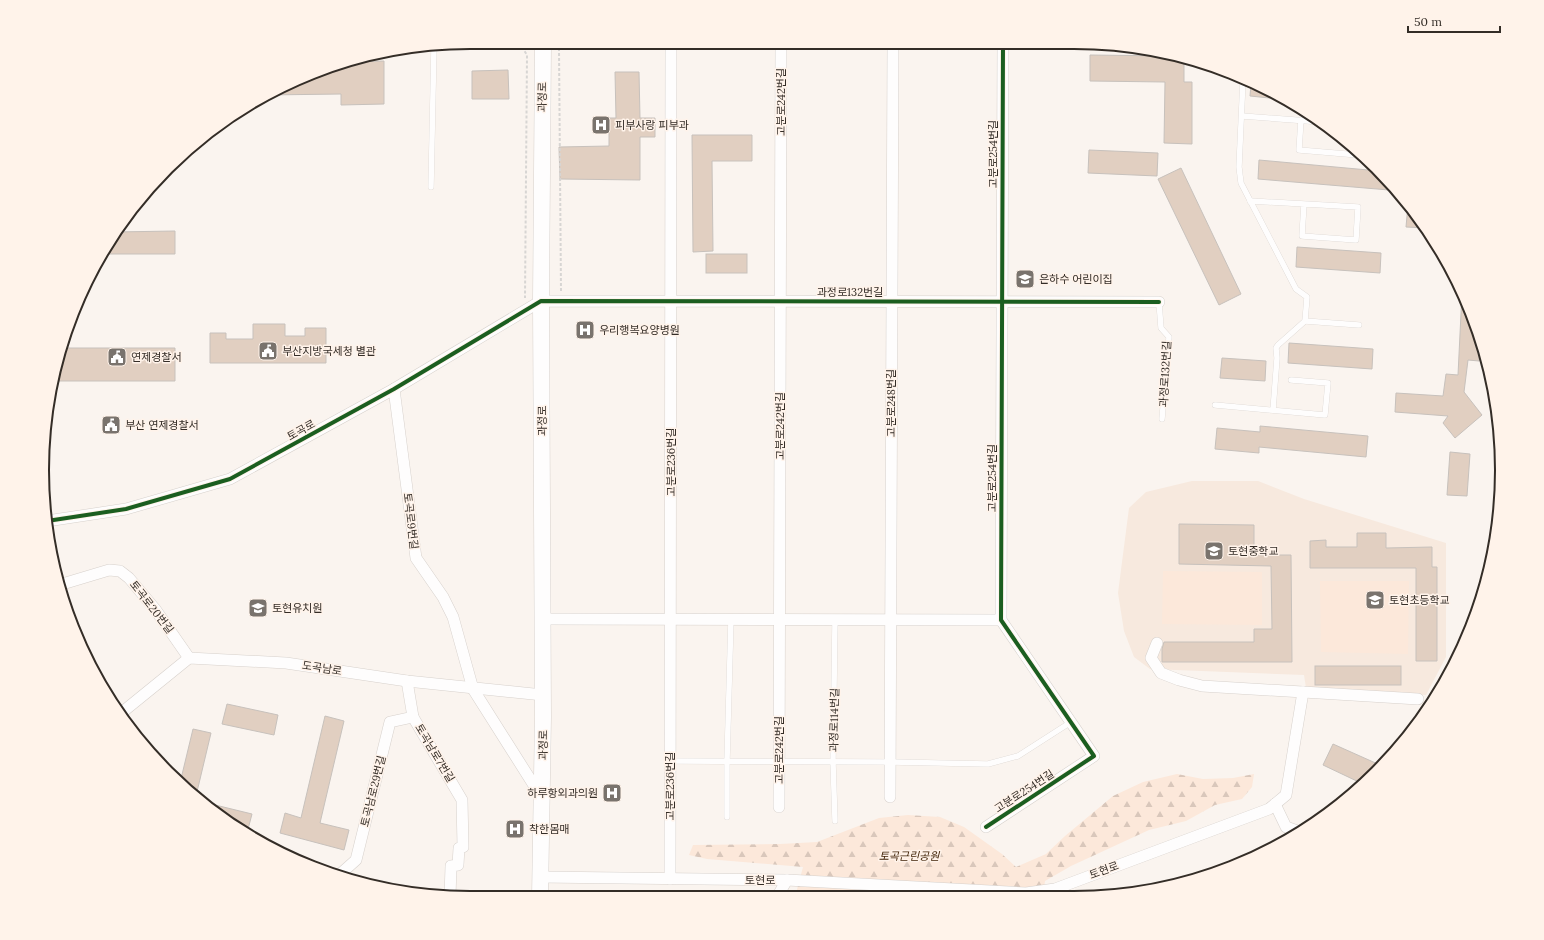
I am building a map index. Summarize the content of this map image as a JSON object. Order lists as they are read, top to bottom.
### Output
{
  "streets": {
    "main road": ["과정로"],
    "street": [
      "고분로242번길",
      "고분로254번길",
      "과정로132번길",
      "고분로248번길",
      "토곡로",
      "고분로236번길",
      "토곡로9번길",
      "토곡로20번길",
      "도곡남로",
      "토곡남로7번길",
      "토곡남로29번길",
      "토현로"
    ],
    "lane": ["과정로114번길"]
  },
  "crossings": [
    ["과정로", "과정로132번길"],
    ["과정로", "토곡로"],
    ["과정로", "토곡로9번길"],
    ["과정로", "도곡남로"],
    ["과정로", "토현로"],
    ["고분로242번길", "과정로132번길"],
    ["고분로254번길", "과정로132번길"],
    ["과정로132번길", "고분로248번길"],
    ["과정로132번길", "토곡로"],
    ["과정로132번길", "고분로236번길"],
    ["토곡로", "토곡로9번길"],
    ["고분로236번길", "토현로"],
    ["토곡로9번길", "도곡남로"],
    ["토곡로20번길", "도곡남로"],
    ["도곡남로", "토곡남로7번길"],
    ["토곡남로7번길", "토곡남로29번길"]
  ],
  "parks": ["토곡근린공원"],
  "places": {
    "hospital": [
      "피부사랑 피부과",
      "우리행복요양병원",
      "하루항외과의원",
      "착한몸매"
    ],
    "school or university": [
      "은하수 어린이집",
      "토현중학교",
      "토현초등학교",
      "토현유치원"
    ],
    "public building": ["부산지방국세청 별관", "연제경찰서", "부산 연제경찰서"]
  },
  "scale_bar": "50 m"
}
